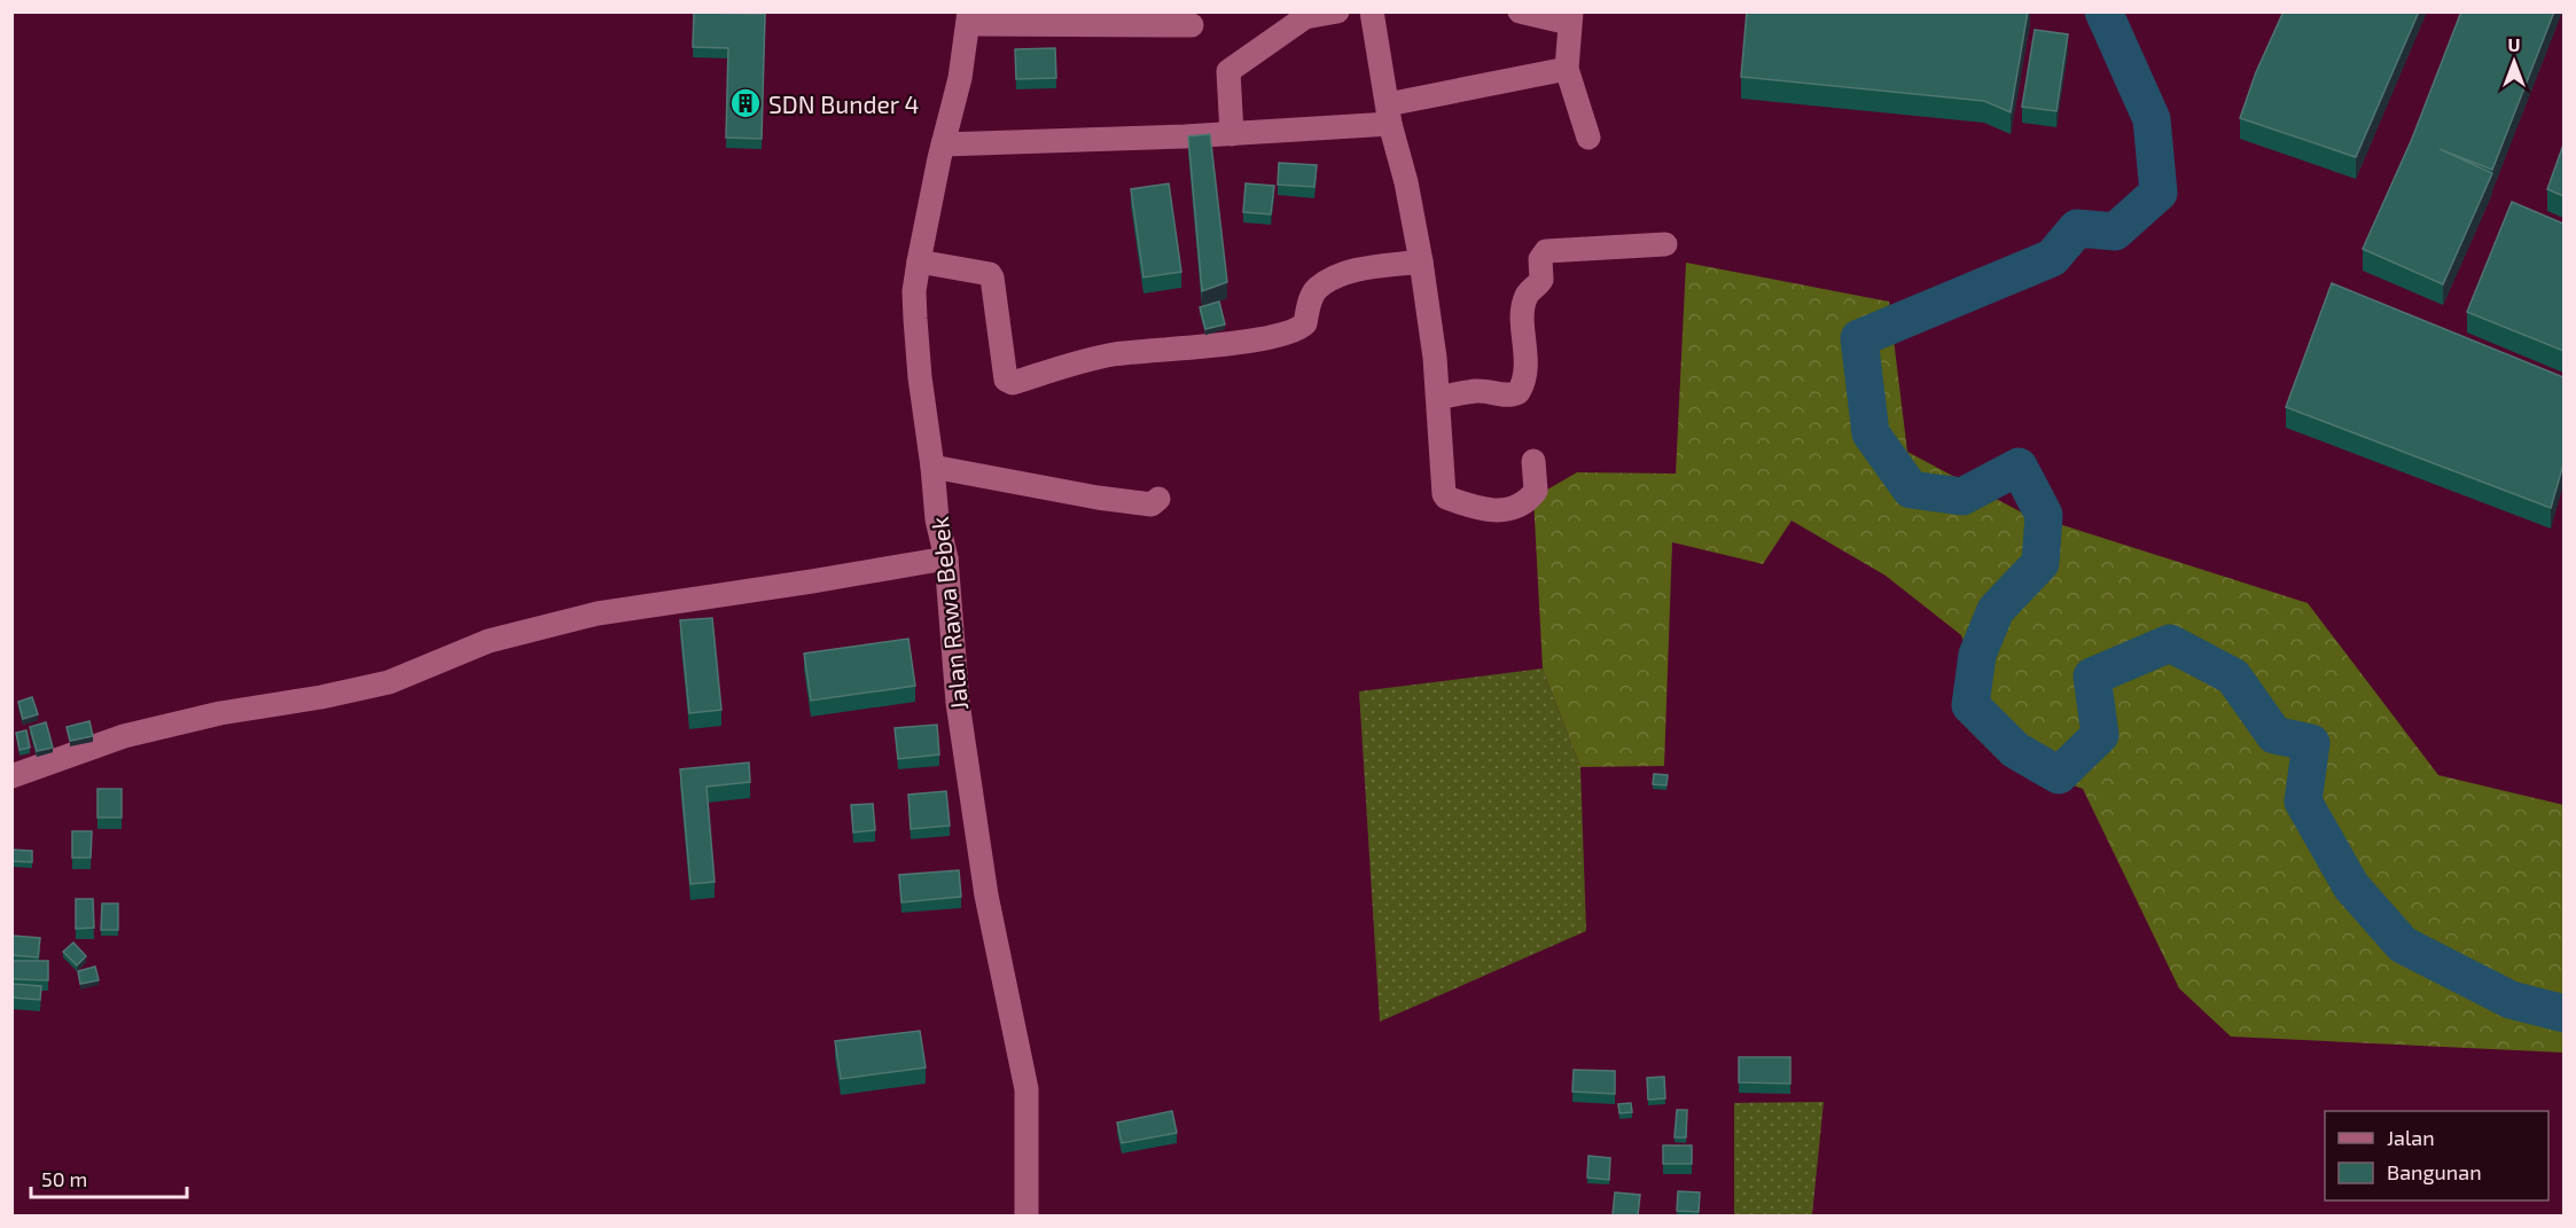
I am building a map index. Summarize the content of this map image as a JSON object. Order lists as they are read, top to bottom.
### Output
{
  "streets": {
    "street": ["Jalan Rawa Bebek"]
  },
  "places": {
    "building": ["SDN Bunder 4"]
  },
  "legend": ["Jalan", "Bangunan"],
  "scale_bar": "50 m",
  "north": "top"
}
